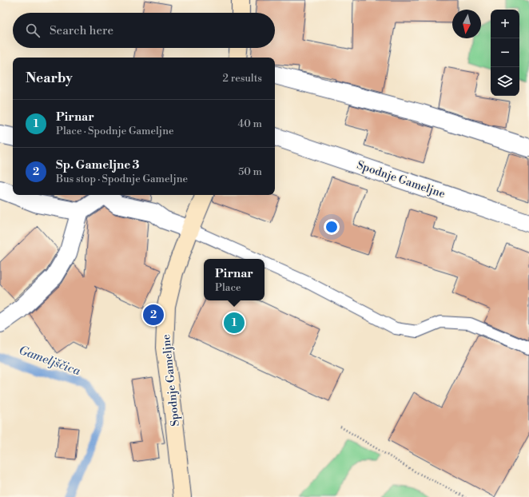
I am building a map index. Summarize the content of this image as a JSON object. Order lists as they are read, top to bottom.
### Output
{
  "streets": {
    "street": ["Spodnje Gameljne"]
  },
  "water": ["Gameljščica"],
  "north": "bottom",
  "page": {
    "map_buttons": ["+", "−"],
    "search": "Search here",
    "heading": ["Nearby", "2 results"],
    "list": [
      {
        "mark": "1",
        "name": "Pirnar",
        "note": "Place · Spodnje Gameljne",
        "value": "40 m"
      },
      {
        "mark": "2",
        "name": "Sp. Gameljne 3",
        "note": "Bus stop · Spodnje Gameljne",
        "value": "50 m"
      }
    ],
    "popup": ["Pirnar", "Place"],
    "pins": ["2", "1"]
  }
}
